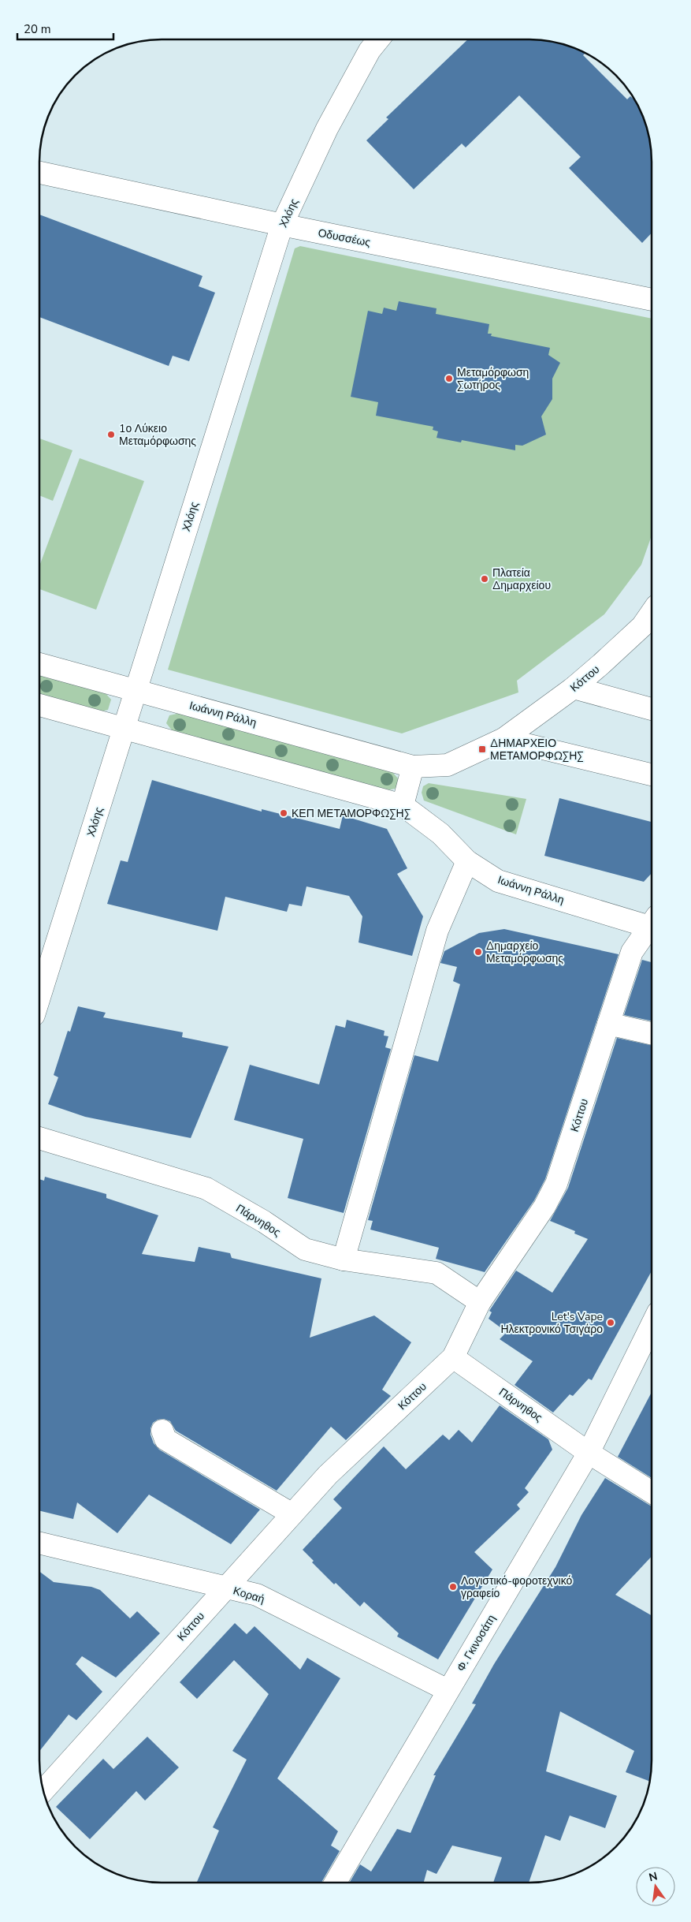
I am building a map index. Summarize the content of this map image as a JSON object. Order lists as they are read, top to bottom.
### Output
{
  "streets": {
    "street": [
      "Χλόης",
      "Οδυσσέως",
      "Κόττου",
      "Ιωάννη Ράλλη",
      "Πάρνηθος",
      "Κοραή",
      "Φ. Γκινοσάτη"
    ]
  },
  "crossings": [
    ["Χλόης", "Οδυσσέως"],
    ["Χλόης", "Ιωάννη Ράλλη"],
    ["Κόττου", "Ιωάννη Ράλλη"],
    ["Κόττου", "Πάρνηθος"],
    ["Κόττου", "Κοραή"],
    ["Πάρνηθος", "Φ. Γκινοσάτη"],
    ["Κοραή", "Φ. Γκινοσάτη"]
  ],
  "places": {
    "other": [
      "Μεταμόρφωση Σωτήρος",
      "1ο Λύκειο Μεταμόρφωσης",
      "Πλατεία Δημαρχείου",
      "ΚΕΠ ΜΕΤΑΜΟΡΦΩΣΗΣ",
      "Δημαρχείο Μεταμόρφωσης",
      "Let's Vape Ηλεκτρονικό Τσιγάρο",
      "Λογιστικό-φοροτεχνικό γραφείο"
    ],
    "transit": ["ΔΗΜΑΡΧΕΙΟ ΜΕΤΑΜΟΡΦΩΣΗΣ"]
  },
  "scale_bar": "20 m",
  "north": "top"
}
